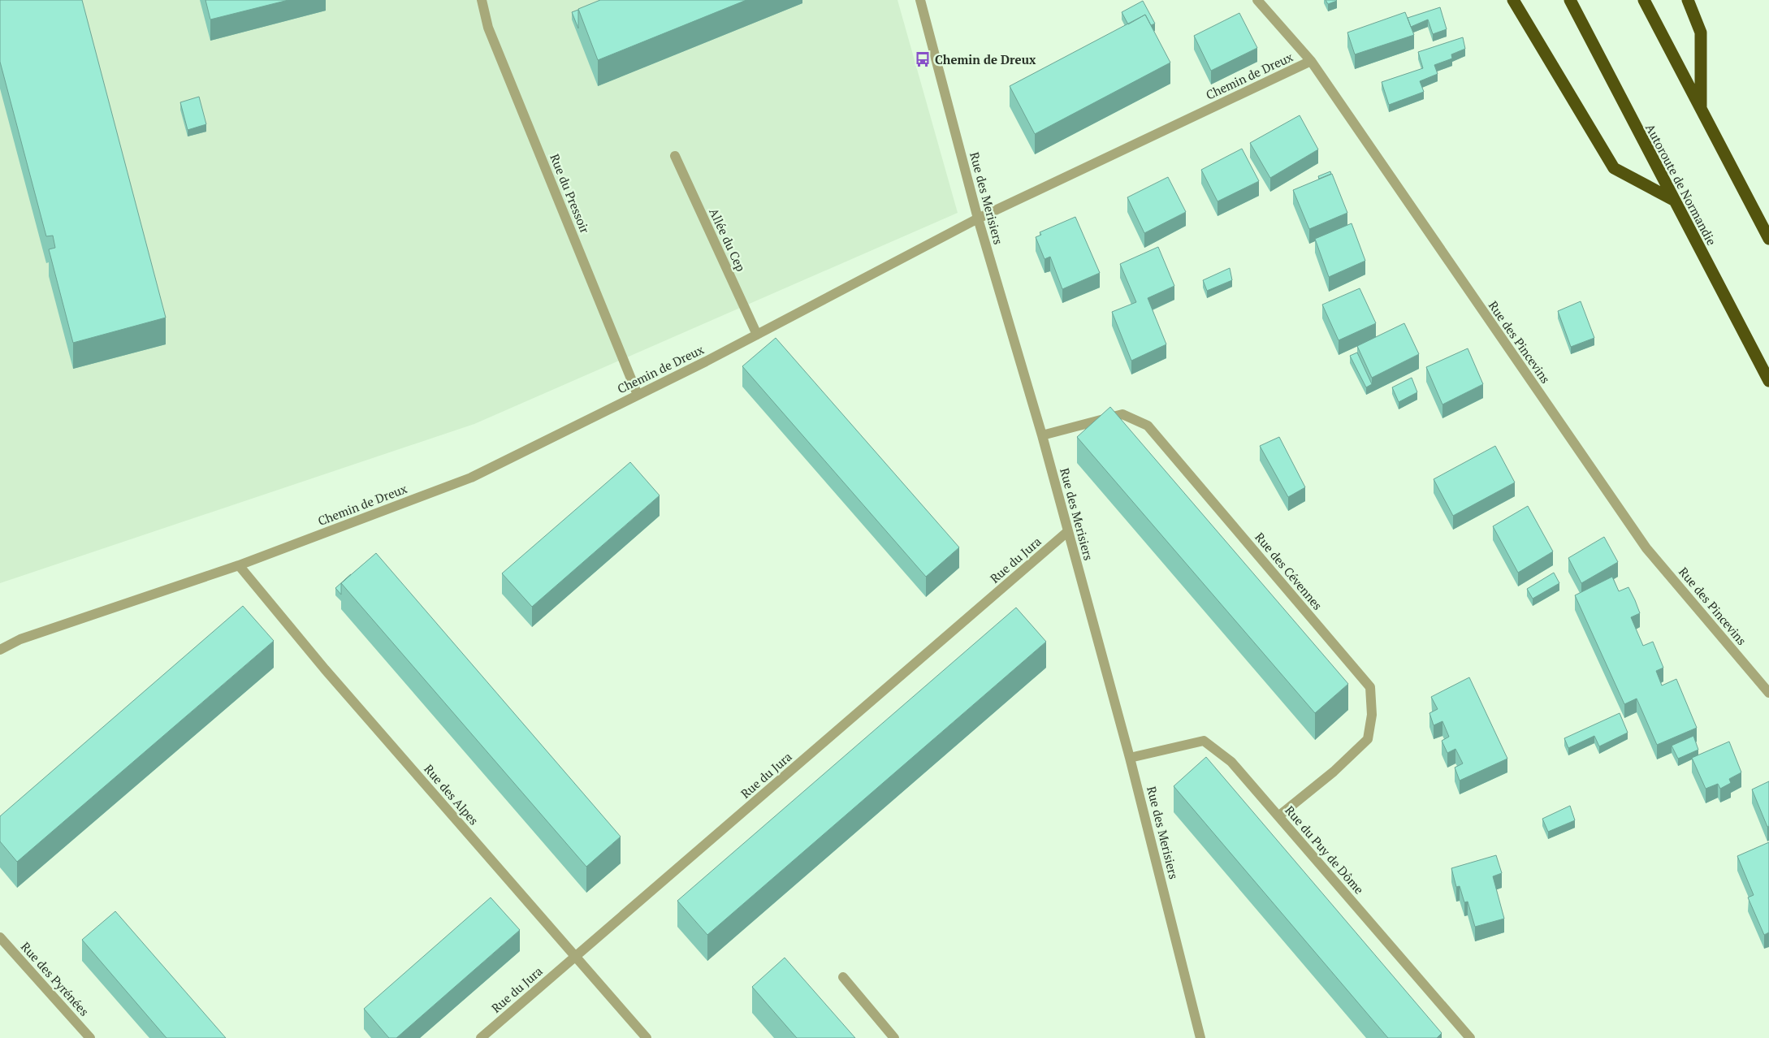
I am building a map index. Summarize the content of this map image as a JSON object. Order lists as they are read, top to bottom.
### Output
{
  "streets": {
    "highway": ["Autoroute de Normandie"],
    "street": [
      "Chemin de Dreux",
      "Rue du Pressoir",
      "Rue des Merisiers",
      "Allée du Cep",
      "Rue des Pincevins",
      "Rue du Jura",
      "Rue des Cévennes",
      "Rue des Alpes",
      "Rue du Puy de Dôme",
      "Rue des Pyrénées"
    ]
  },
  "crossings": [
    ["Chemin de Dreux", "Rue du Pressoir"],
    ["Chemin de Dreux", "Rue des Merisiers"],
    ["Chemin de Dreux", "Allée du Cep"],
    ["Chemin de Dreux", "Rue des Pincevins"],
    ["Chemin de Dreux", "Rue des Alpes"],
    ["Rue des Merisiers", "Rue du Jura"],
    ["Rue des Merisiers", "Rue des Cévennes"],
    ["Rue des Merisiers", "Rue du Puy de Dôme"],
    ["Rue du Jura", "Rue des Alpes"],
    ["Rue des Cévennes", "Rue du Puy de Dôme"]
  ],
  "places": {
    "bus stop": ["Chemin de Dreux"]
  }
}
